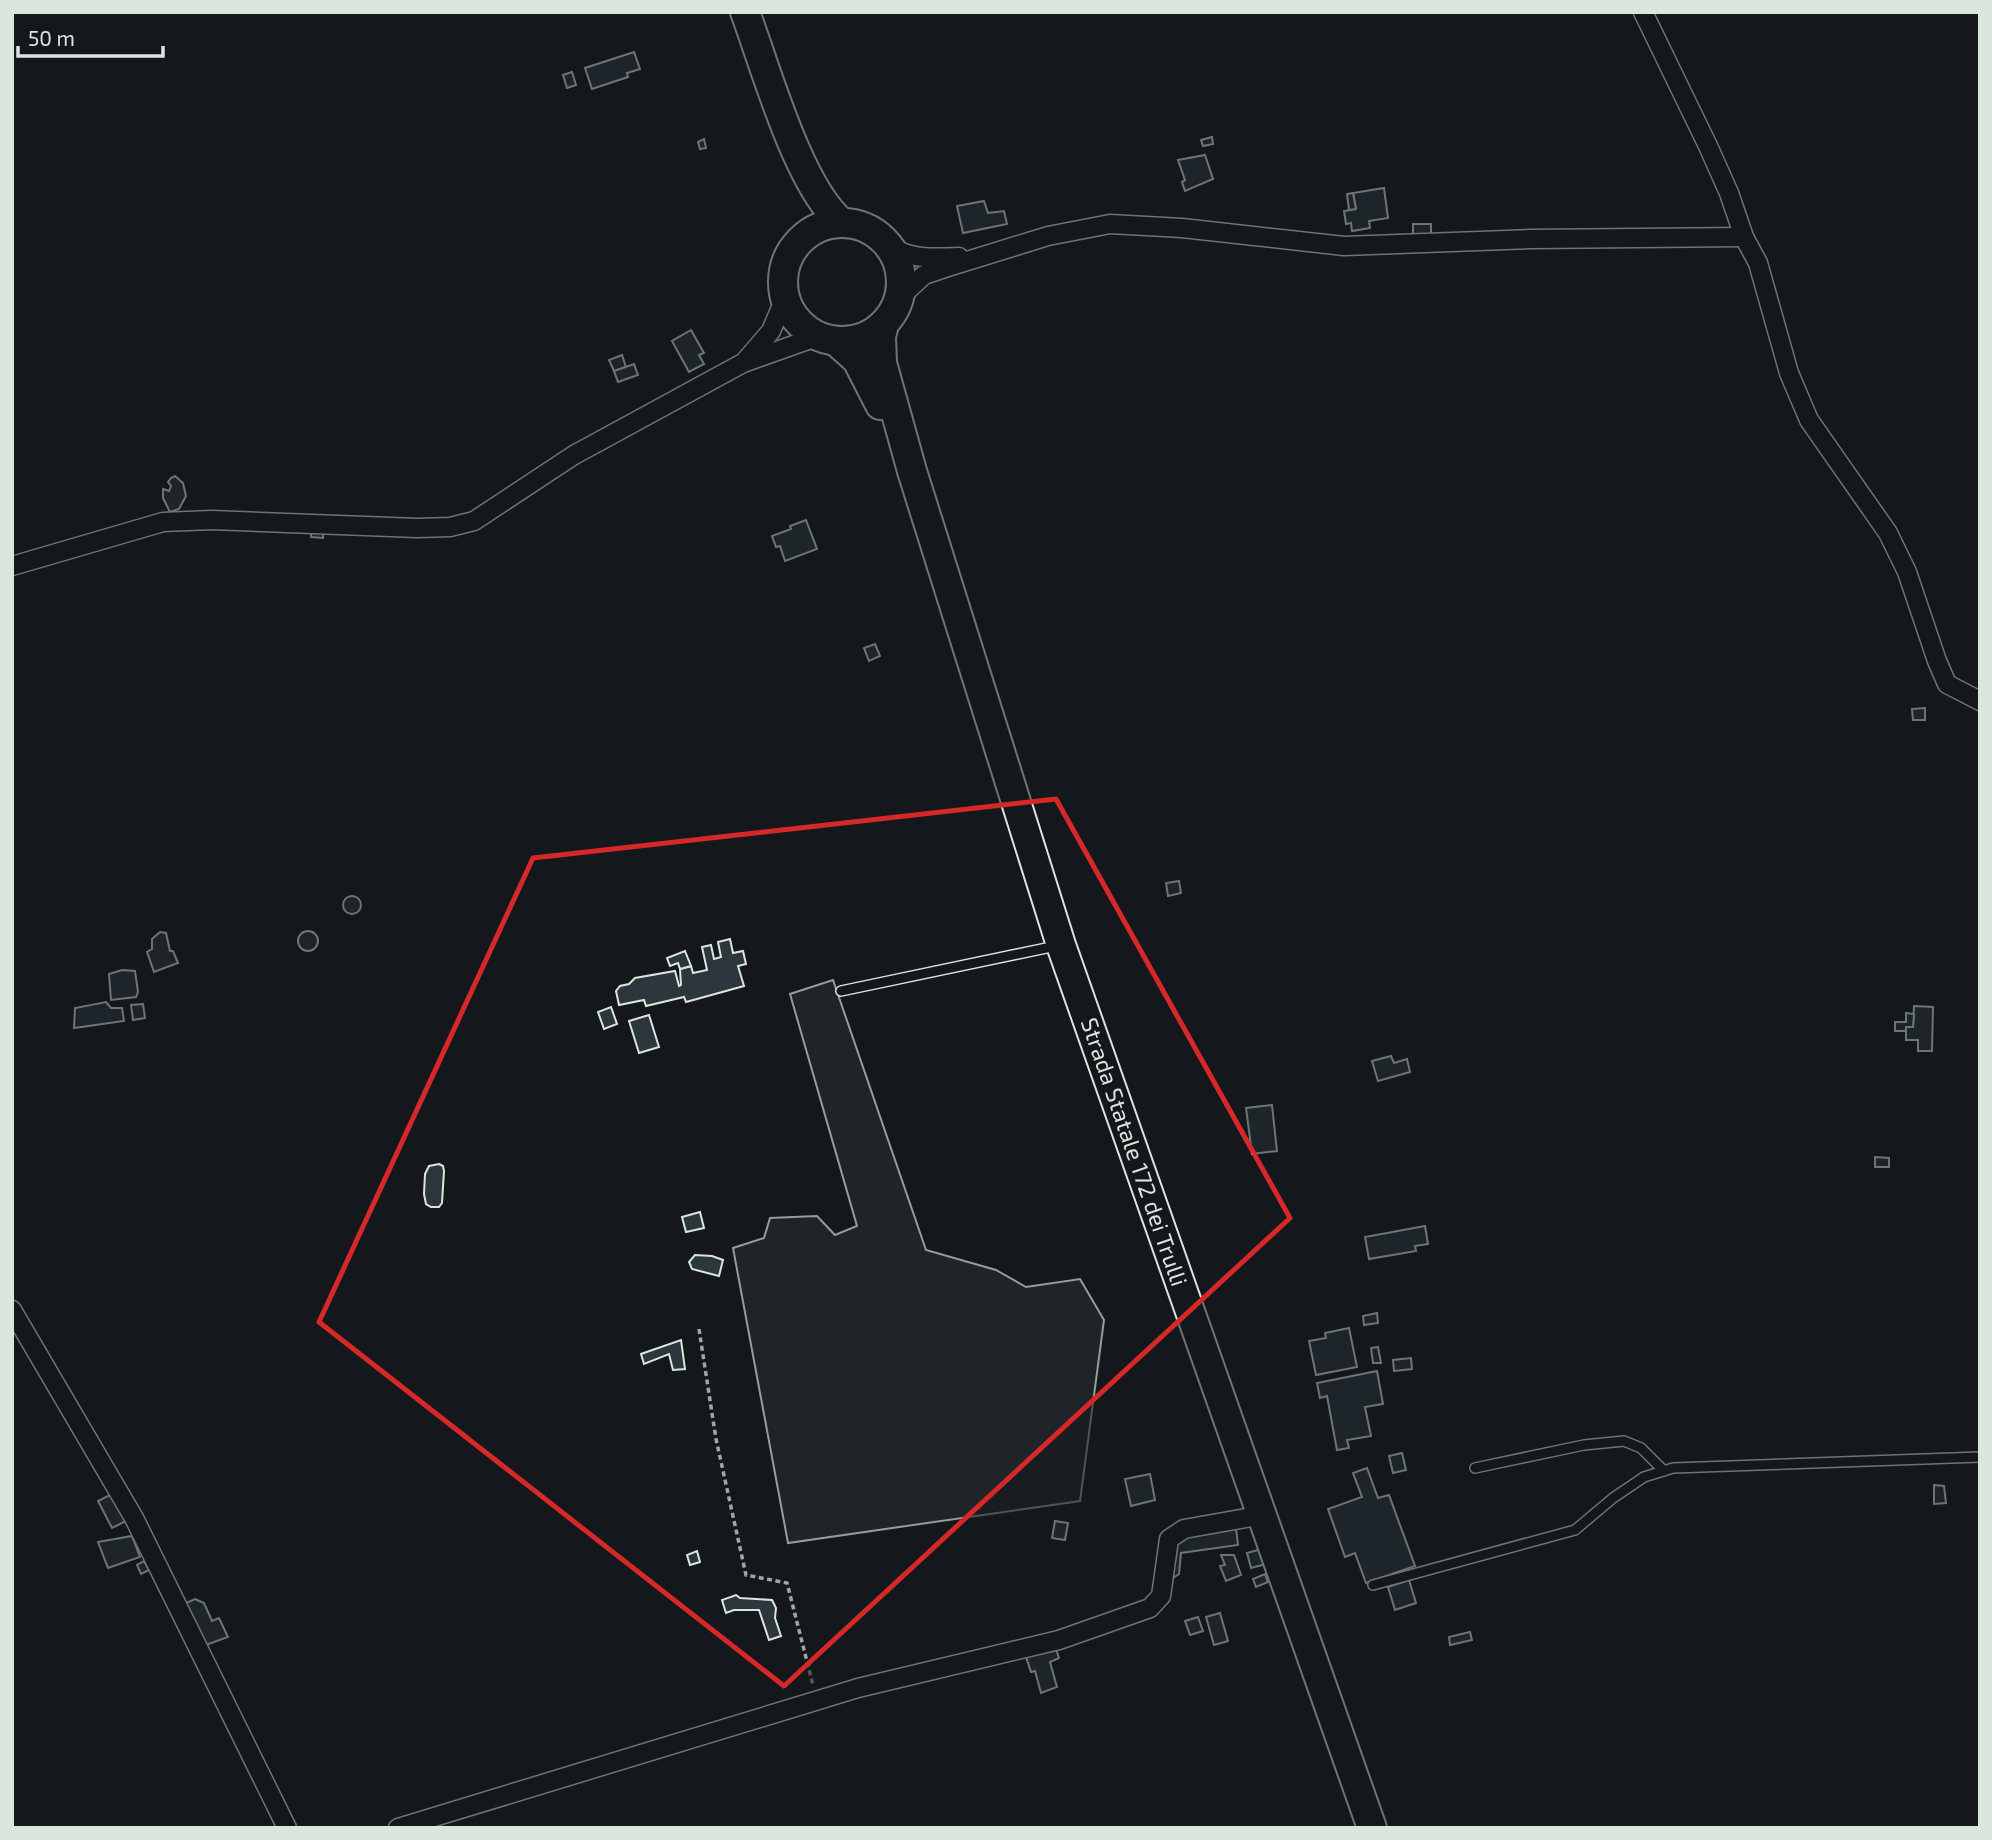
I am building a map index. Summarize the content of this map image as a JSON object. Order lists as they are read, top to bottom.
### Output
{
  "streets": {
    "main road": ["Strada Statale 172 dei Trulli"]
  },
  "scale_bar": "50 m"
}
